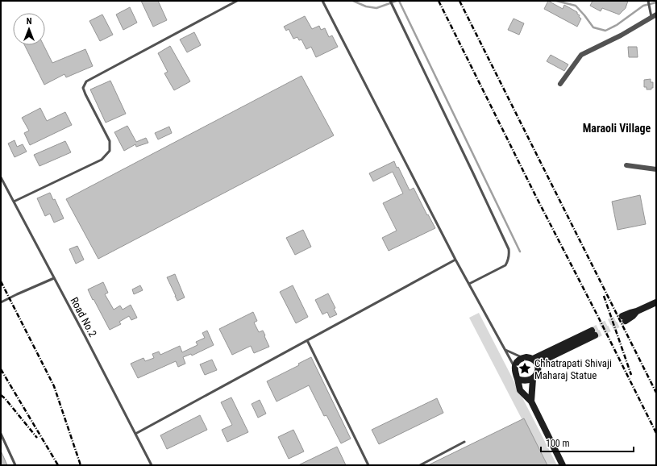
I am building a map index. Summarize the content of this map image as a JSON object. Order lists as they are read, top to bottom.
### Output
{
  "streets": {
    "lane": ["Road No.2"]
  },
  "districts": ["Maraoli Village"],
  "places": {
    "place": ["Chhatrapati Shivaji Maharaj Statue"]
  },
  "scale_bar": "100 m",
  "north": "top"
}
